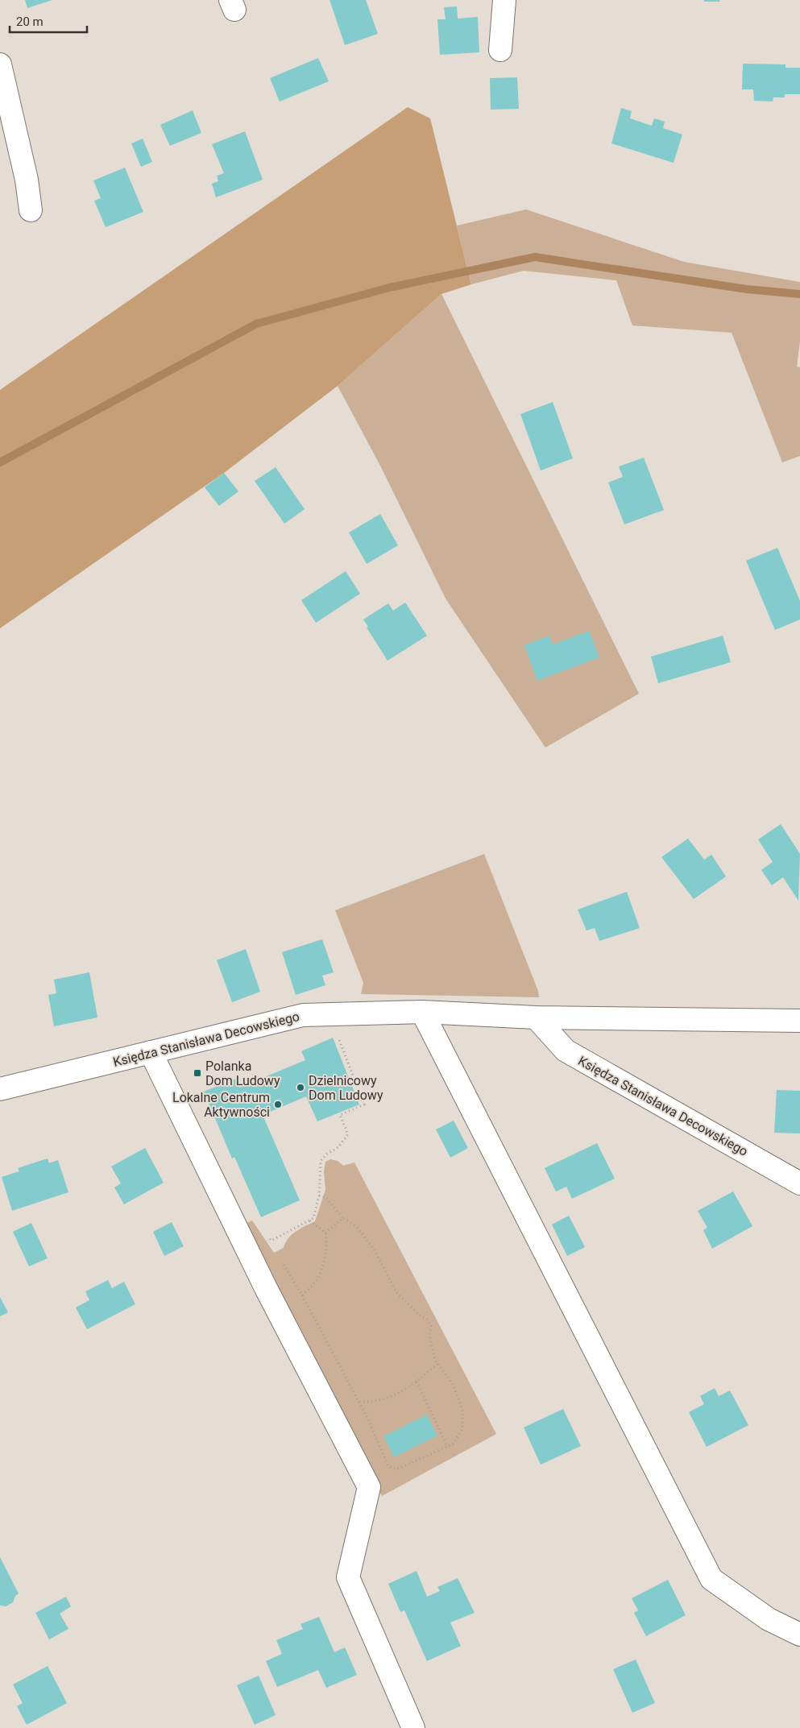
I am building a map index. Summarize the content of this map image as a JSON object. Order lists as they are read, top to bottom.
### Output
{
  "streets": {
    "street": ["Księdza Stanisława Decowskiego"]
  },
  "places": {
    "transit": ["Polanka Dom Ludowy"],
    "other": ["Dzielnicowy Dom Ludowy", "Lokalne Centrum Aktywności"]
  },
  "scale_bar": "20 m"
}
